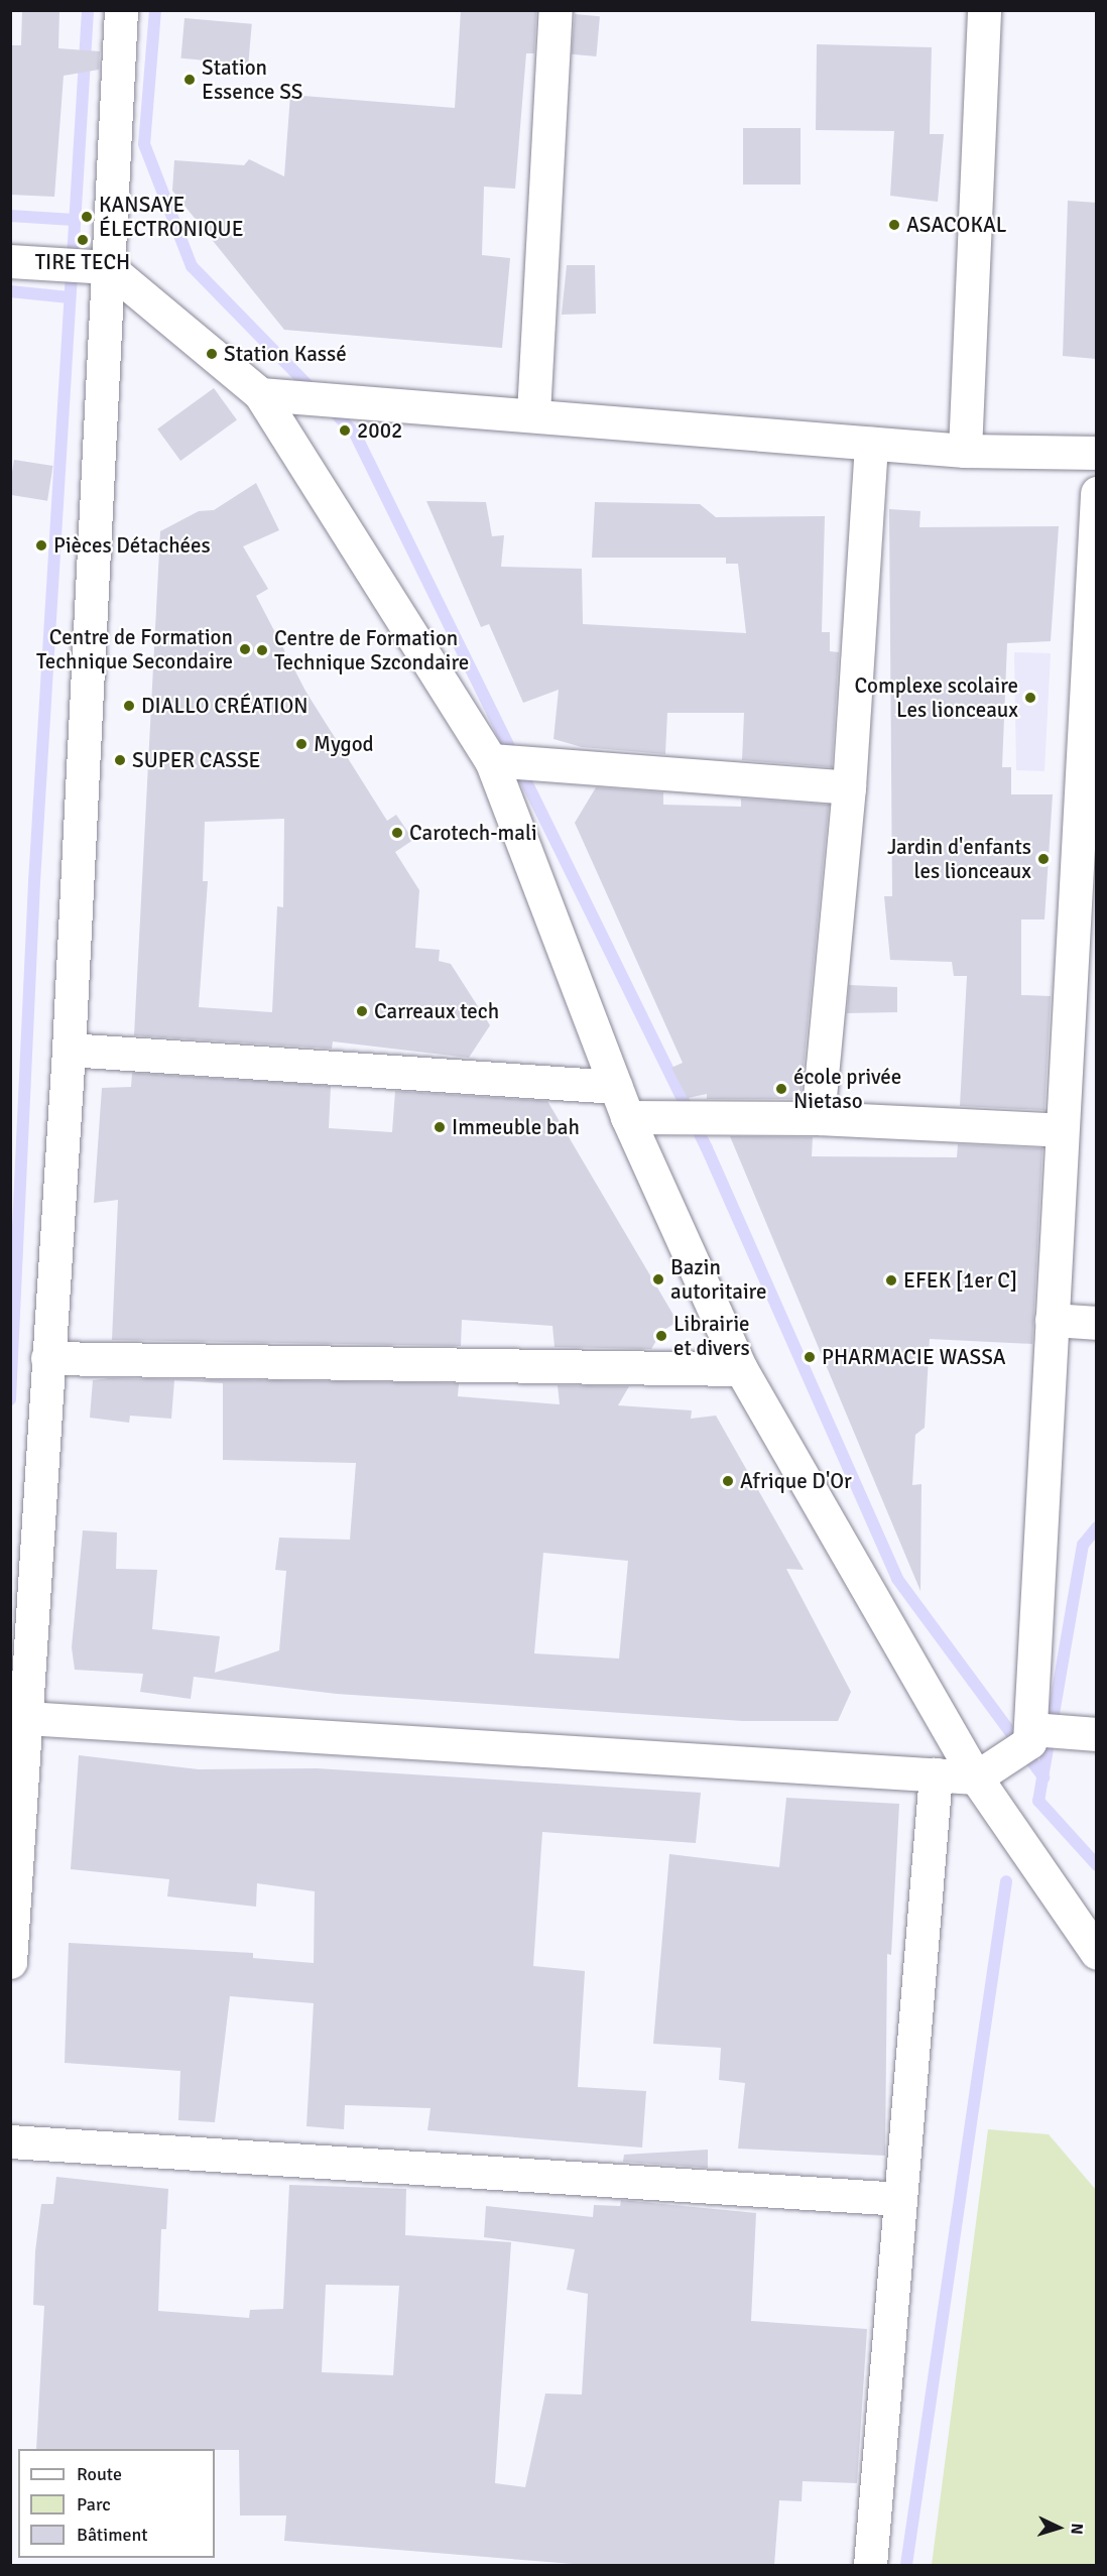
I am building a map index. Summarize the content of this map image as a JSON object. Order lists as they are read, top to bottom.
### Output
{
  "places": [
    "Station Essence SS",
    "KANSAYE ÉLECTRONIQUE",
    "ASACOKAL",
    "TIRE TECH",
    "Station Kassé",
    "2002",
    "Pièces Détachées",
    "Centre de Formation Technique Secondaire",
    "Centre de Formation Technique Szcondaire",
    "Complexe scolaire Les lionceaux",
    "DIALLO CRÉATION",
    "Mygod",
    "SUPER CASSE",
    "Carotech-mali",
    "Jardin d'enfants les lionceaux",
    "Carreaux tech",
    "école privée Nietaso",
    "Immeuble bah",
    "Bazin autoritaire",
    "EFEK [1er C]",
    "Librairie et divers",
    "PHARMACIE WASSA",
    "Afrique D'Or"
  ],
  "legend": ["Route", "Parc", "Bâtiment"],
  "north": "right"
}
